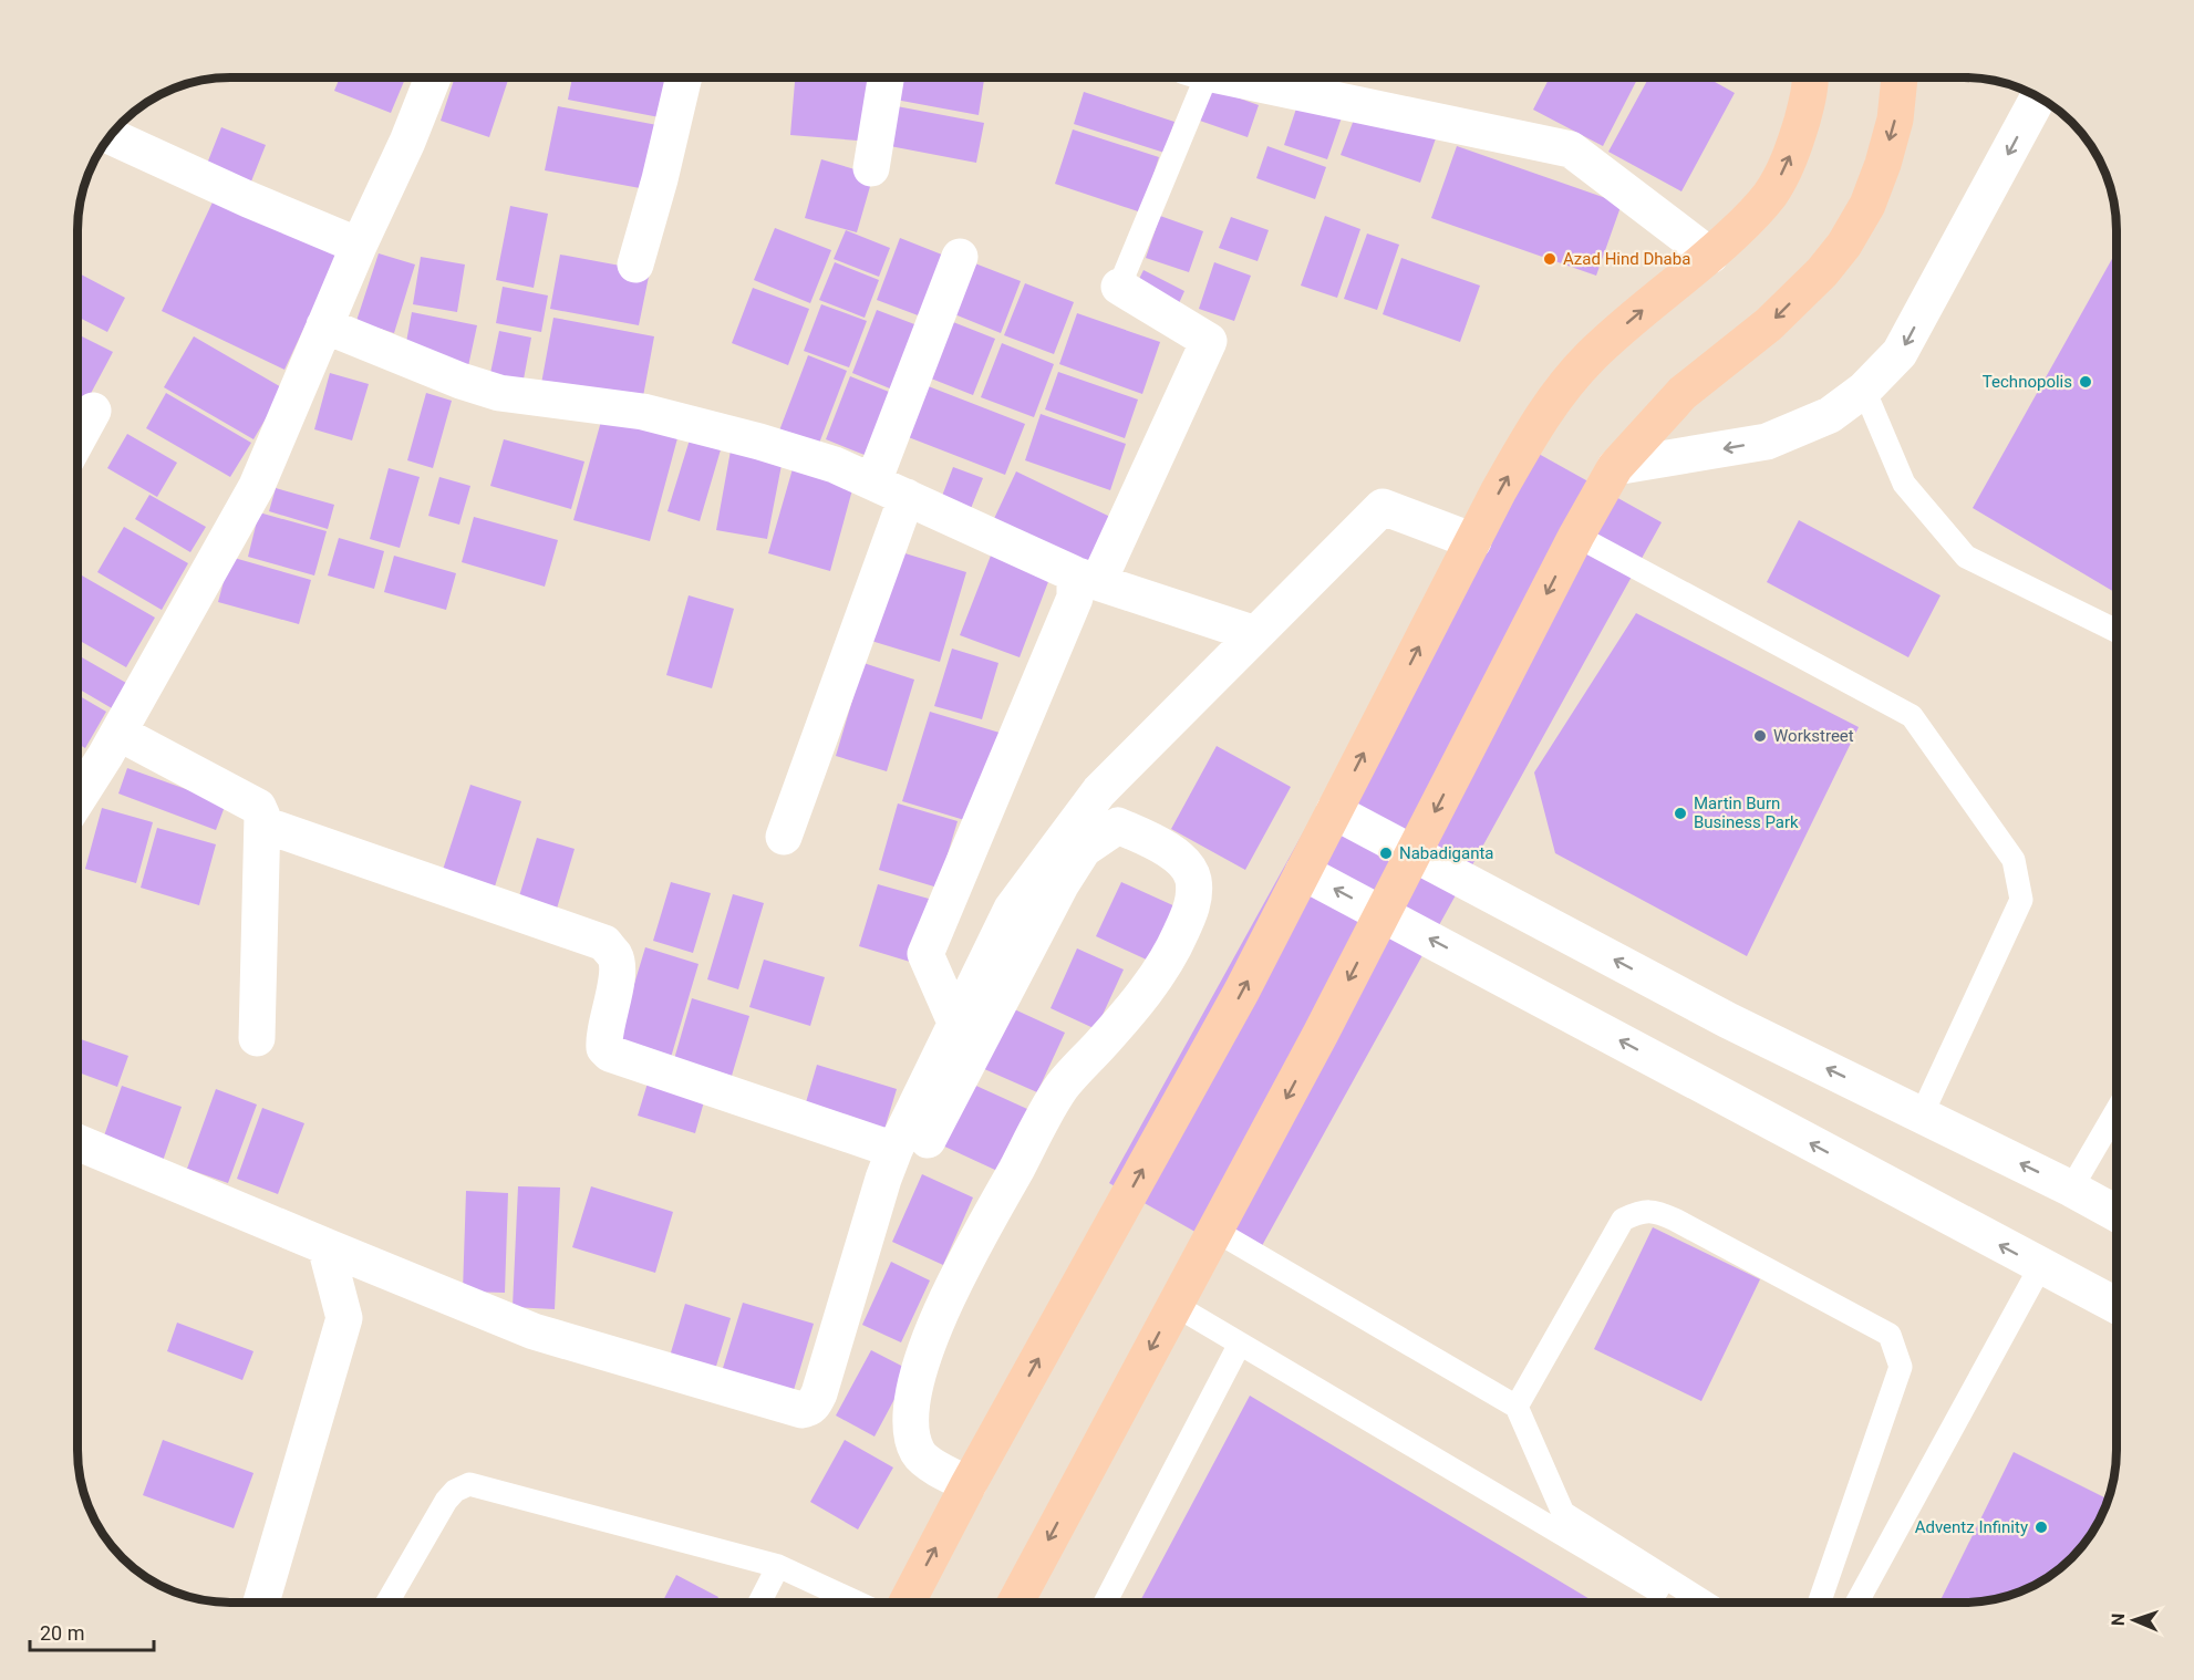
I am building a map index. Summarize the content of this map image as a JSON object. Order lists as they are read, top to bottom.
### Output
{
  "places": [
    "Azad Hind Dhaba",
    "Technopolis",
    "Workstreet",
    "Martin Burn Business Park",
    "Nabadiganta",
    "Adventz Infinity"
  ],
  "scale_bar": "20 m",
  "north": "left"
}
